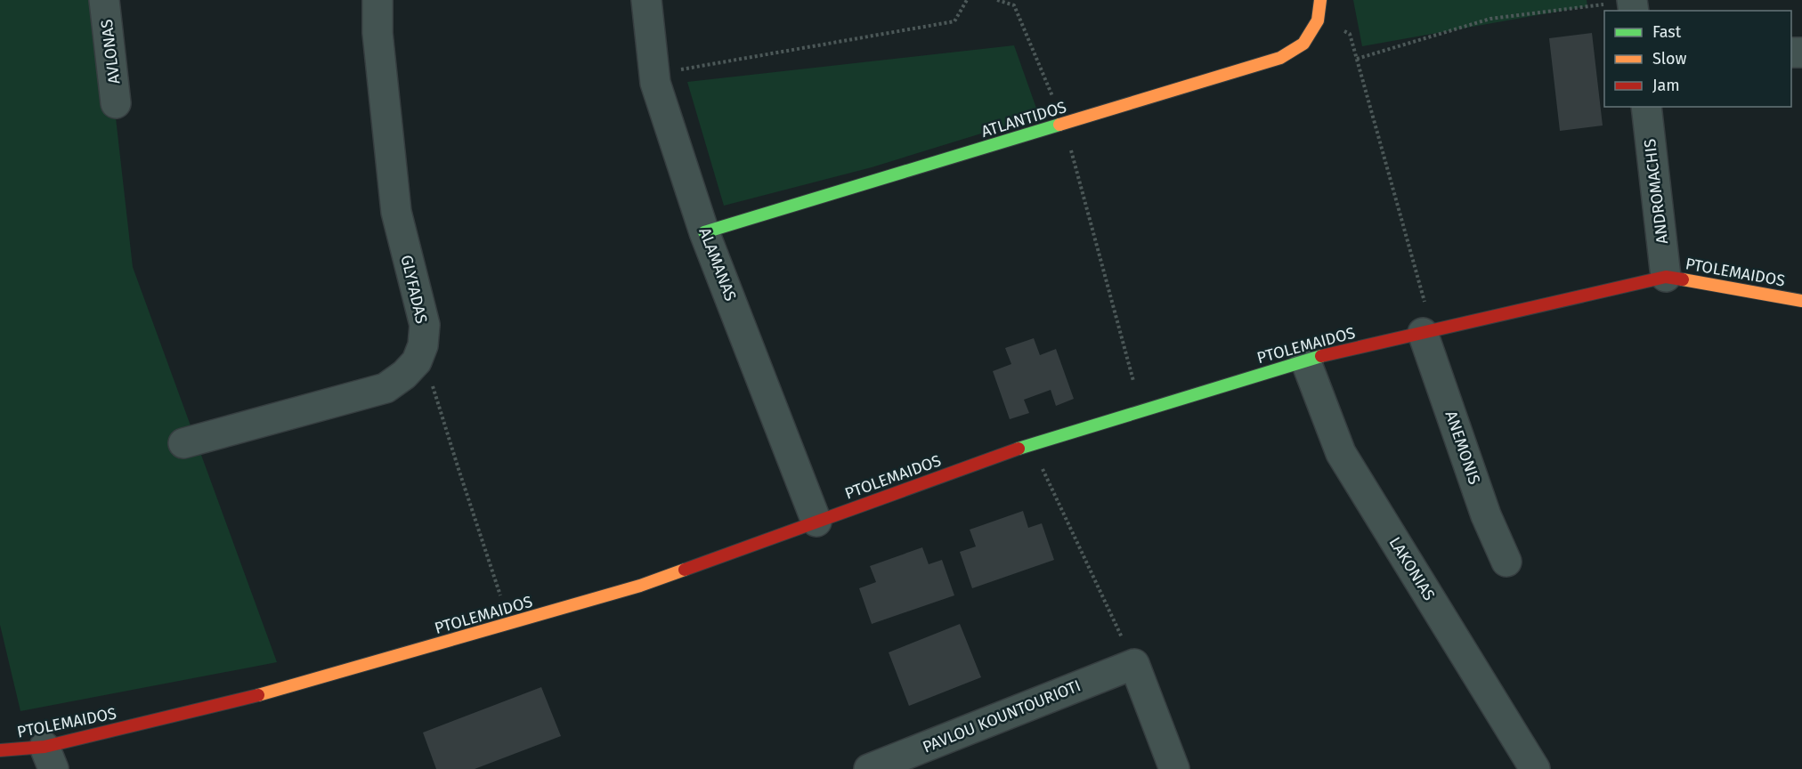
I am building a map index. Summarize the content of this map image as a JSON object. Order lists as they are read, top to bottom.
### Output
{
  "streets": {
    "street": [
      "AVLONAS",
      "ATLANTIDOS",
      "ANDROMACHIS",
      "ALAMANAS",
      "PTOLEMAIDOS",
      "GLYFADAS",
      "ANEMONIS",
      "LAKONIAS",
      "PAVLOU KOUNTOURIOTI"
    ]
  },
  "crossings": [
    ["ATLANTIDOS", "ALAMANAS"],
    ["ANDROMACHIS", "PTOLEMAIDOS"],
    ["ALAMANAS", "PTOLEMAIDOS"],
    ["PTOLEMAIDOS", "ANEMONIS"],
    ["PTOLEMAIDOS", "LAKONIAS"]
  ],
  "legend": ["Fast", "Slow", "Jam"]
}
